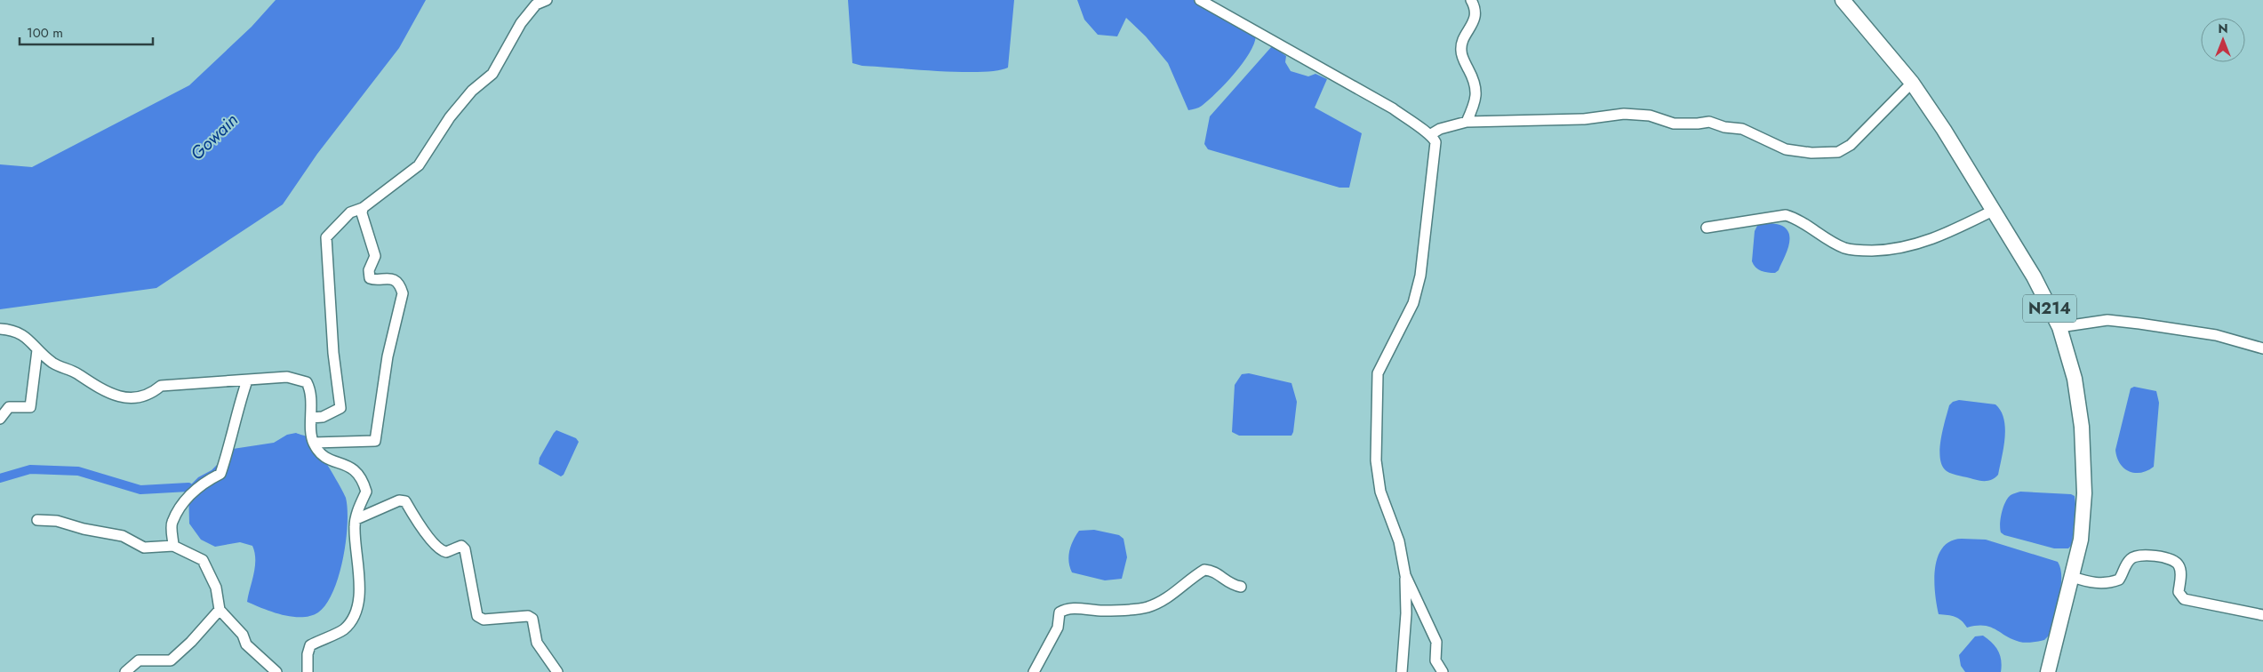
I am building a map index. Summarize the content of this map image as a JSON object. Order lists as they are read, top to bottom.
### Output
{
  "streets": {
    "highway": ["N214"]
  },
  "water": ["Gowain"],
  "scale_bar": "100 m",
  "north": "top"
}
